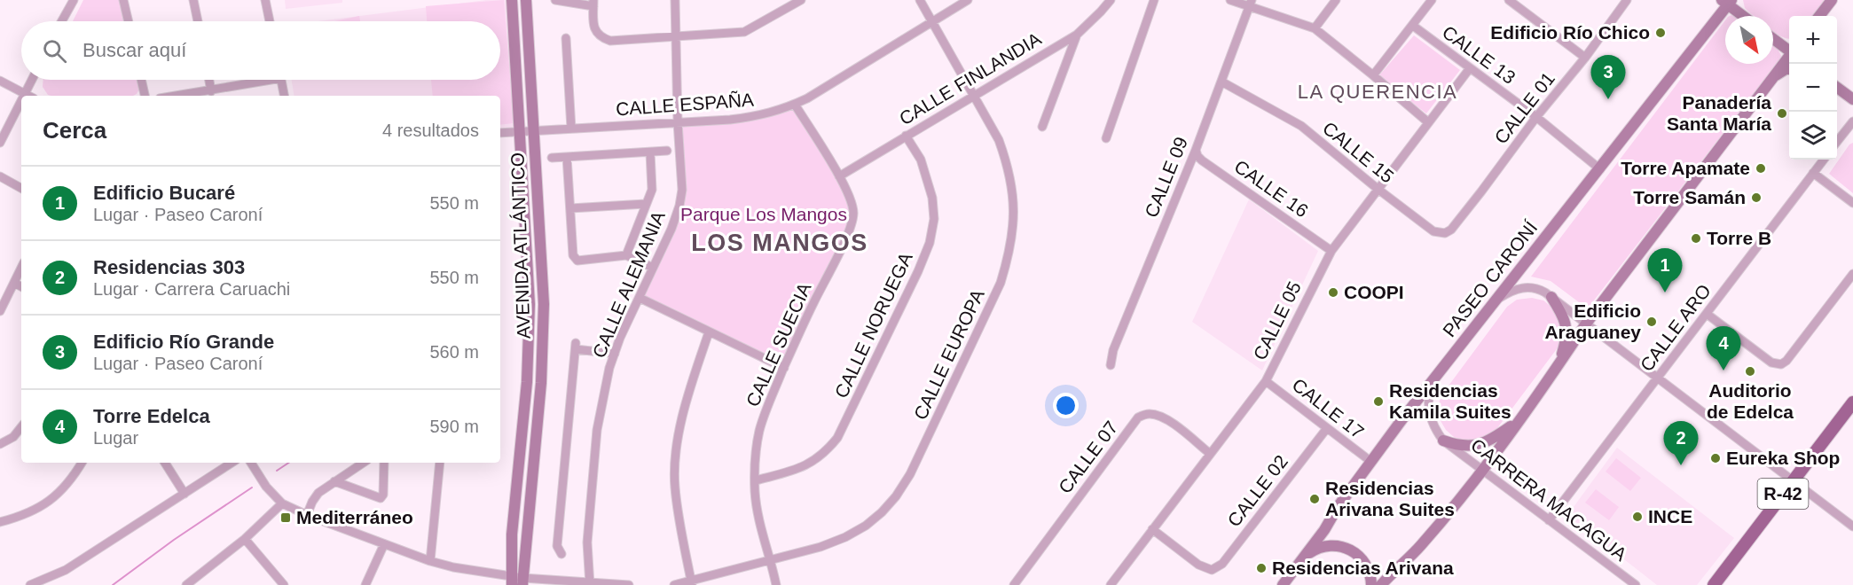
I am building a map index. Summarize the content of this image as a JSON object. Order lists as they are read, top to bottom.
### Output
{
  "streets": {
    "main road": ["R-42"],
    "street": [
      "CALLE 13",
      "CALLE FINLANDIA",
      "CALLE ESPAÑA",
      "CALLE 01",
      "CALLE 15",
      "CALLE 09",
      "CALLE 16",
      "AVENIDA ATLÁNTICO",
      "PASEO CARONÍ",
      "CALLE ALEMANIA",
      "CALLE 05",
      "CALLE NORUEGA",
      "CALLE ARO",
      "CALLE SUECIA",
      "CALLE EUROPA",
      "CALLE 17",
      "CALLE 07",
      "CALLE 02",
      "CARRERA MACAGUA"
    ]
  },
  "crossings": [
    ["CALLE 13", "CALLE 01"],
    ["CALLE 13", "PASEO CARONÍ"],
    ["CALLE 13", "CALLE 05"],
    ["CALLE FINLANDIA", "CALLE NORUEGA"],
    ["CALLE FINLANDIA", "CALLE SUECIA"],
    ["CALLE FINLANDIA", "CALLE EUROPA"],
    ["CALLE ESPAÑA", "AVENIDA ATLÁNTICO"],
    ["CALLE ESPAÑA", "CALLE ALEMANIA"],
    ["CALLE ESPAÑA", "CALLE SUECIA"],
    ["CALLE ESPAÑA", "CALLE EUROPA"],
    ["CALLE 01", "CALLE 15"],
    ["CALLE 15", "CALLE 09"],
    ["CALLE 15", "CALLE 05"],
    ["CALLE 09", "CALLE 16"],
    ["CALLE 16", "CALLE 05"],
    ["PASEO CARONÍ", "CALLE 17"],
    ["PASEO CARONÍ", "CARRERA MACAGUA"],
    ["CALLE 05", "CALLE 17"],
    ["CALLE 05", "CALLE 07"],
    ["CALLE 05", "CALLE 02"],
    ["CALLE NORUEGA", "CALLE SUECIA"],
    ["CALLE ARO", "CARRERA MACAGUA"],
    ["CALLE SUECIA", "CALLE EUROPA"],
    ["CALLE 17", "CALLE 02"]
  ],
  "districts": ["LA QUERENCIA", "LOS MANGOS"],
  "parks": ["Parque Los Mangos"],
  "places": {
    "other": [
      "Edificio Río Chico",
      "Panadería Santa María",
      "Torre Apamate",
      "Torre Samán",
      "Torre B",
      "COOPI",
      "Edificio Araguaney",
      "Auditorio de Edelca",
      "Residencias Kamila Suites",
      "Eureka Shop",
      "Residencias Arivana Suites",
      "INCE",
      "Residencias Arivana"
    ],
    "transit": ["Mediterráneo"]
  },
  "north": "bottom right",
  "page": {
    "map_buttons": ["+", "−"],
    "search": "Buscar aquí",
    "pins": [
      "3",
      "1",
      "4",
      "2"
    ],
    "heading": ["Cerca", "4 resultados"],
    "list": [
      {
        "mark": "1",
        "name": "Edificio Bucaré",
        "note": "Lugar · Paseo Caroní",
        "value": "550 m"
      },
      {
        "mark": "2",
        "name": "Residencias 303",
        "note": "Lugar · Carrera Caruachi",
        "value": "550 m"
      },
      {
        "mark": "3",
        "name": "Edificio Río Grande",
        "note": "Lugar · Paseo Caroní",
        "value": "560 m"
      },
      {
        "mark": "4",
        "name": "Torre Edelca",
        "note": "Lugar",
        "value": "590 m"
      }
    ]
  }
}
